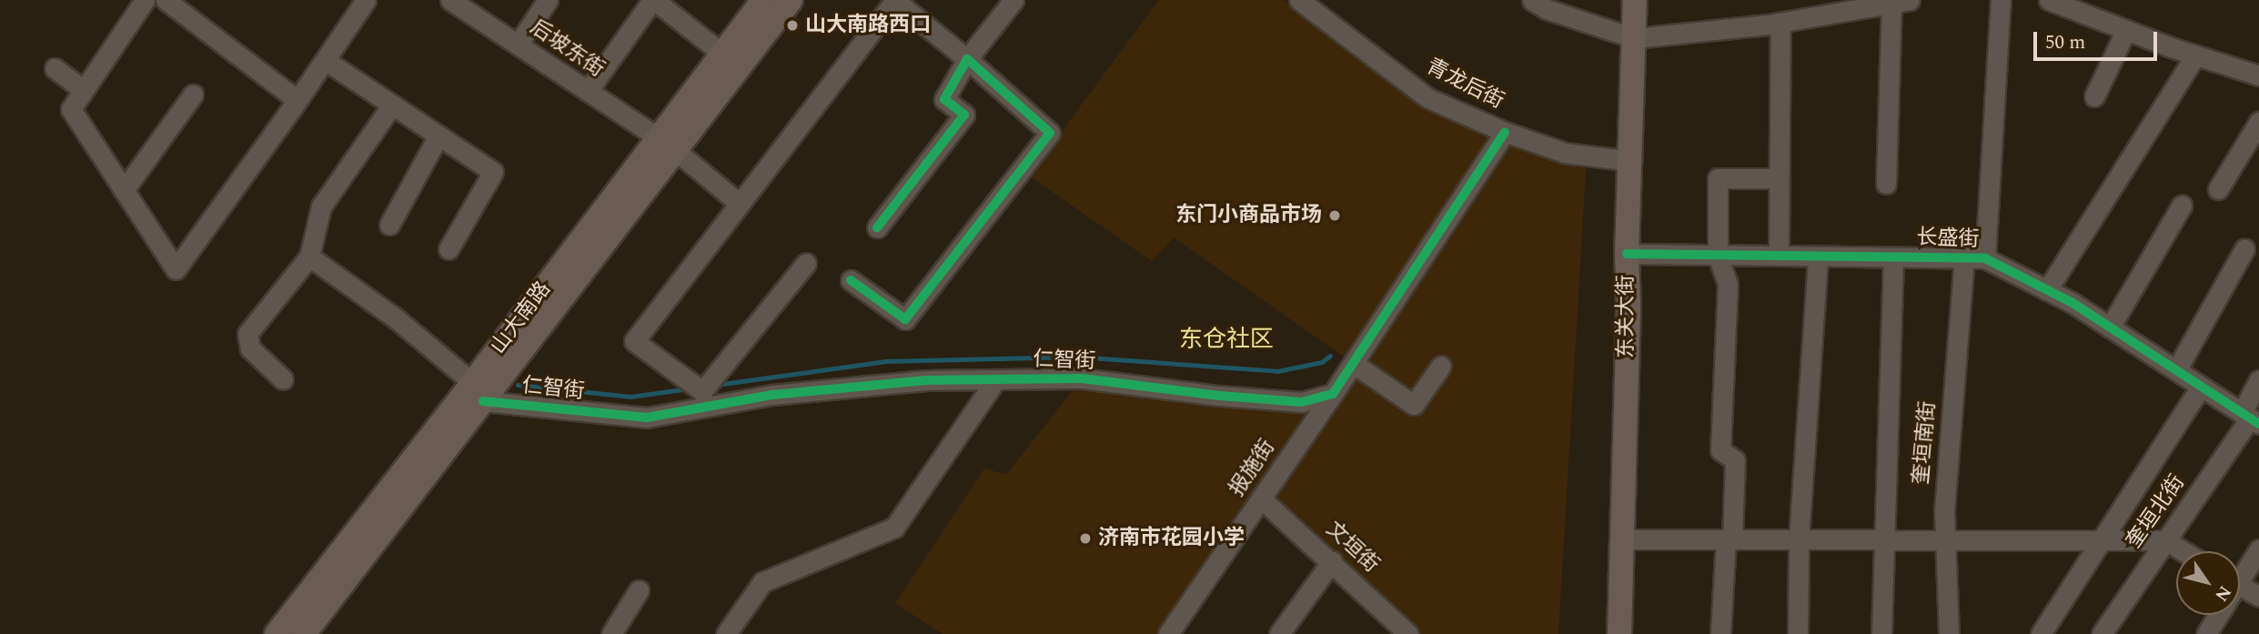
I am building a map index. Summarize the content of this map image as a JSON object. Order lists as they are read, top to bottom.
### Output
{
  "streets": {
    "main road": ["东关大街", "山大南路"],
    "street": [
      "后坡东街",
      "青龙后街",
      "长盛街",
      "仁智街",
      "奎垣南街",
      "报施街",
      "奎垣北街",
      "文垣街"
    ]
  },
  "crossings": [
    ["后坡东街", "山大南路"],
    ["青龙后街", "东关大街"],
    ["长盛街", "东关大街"],
    ["长盛街", "奎垣南街"],
    ["长盛街", "奎垣北街"],
    ["山大南路", "仁智街"],
    ["仁智街", "报施街"],
    ["报施街", "文垣街"]
  ],
  "districts": ["东仓社区"],
  "places": ["山大南路西口", "东门小商品市场", "济南市花园小学"],
  "scale_bar": "50 m",
  "north": "bottom right"
}
